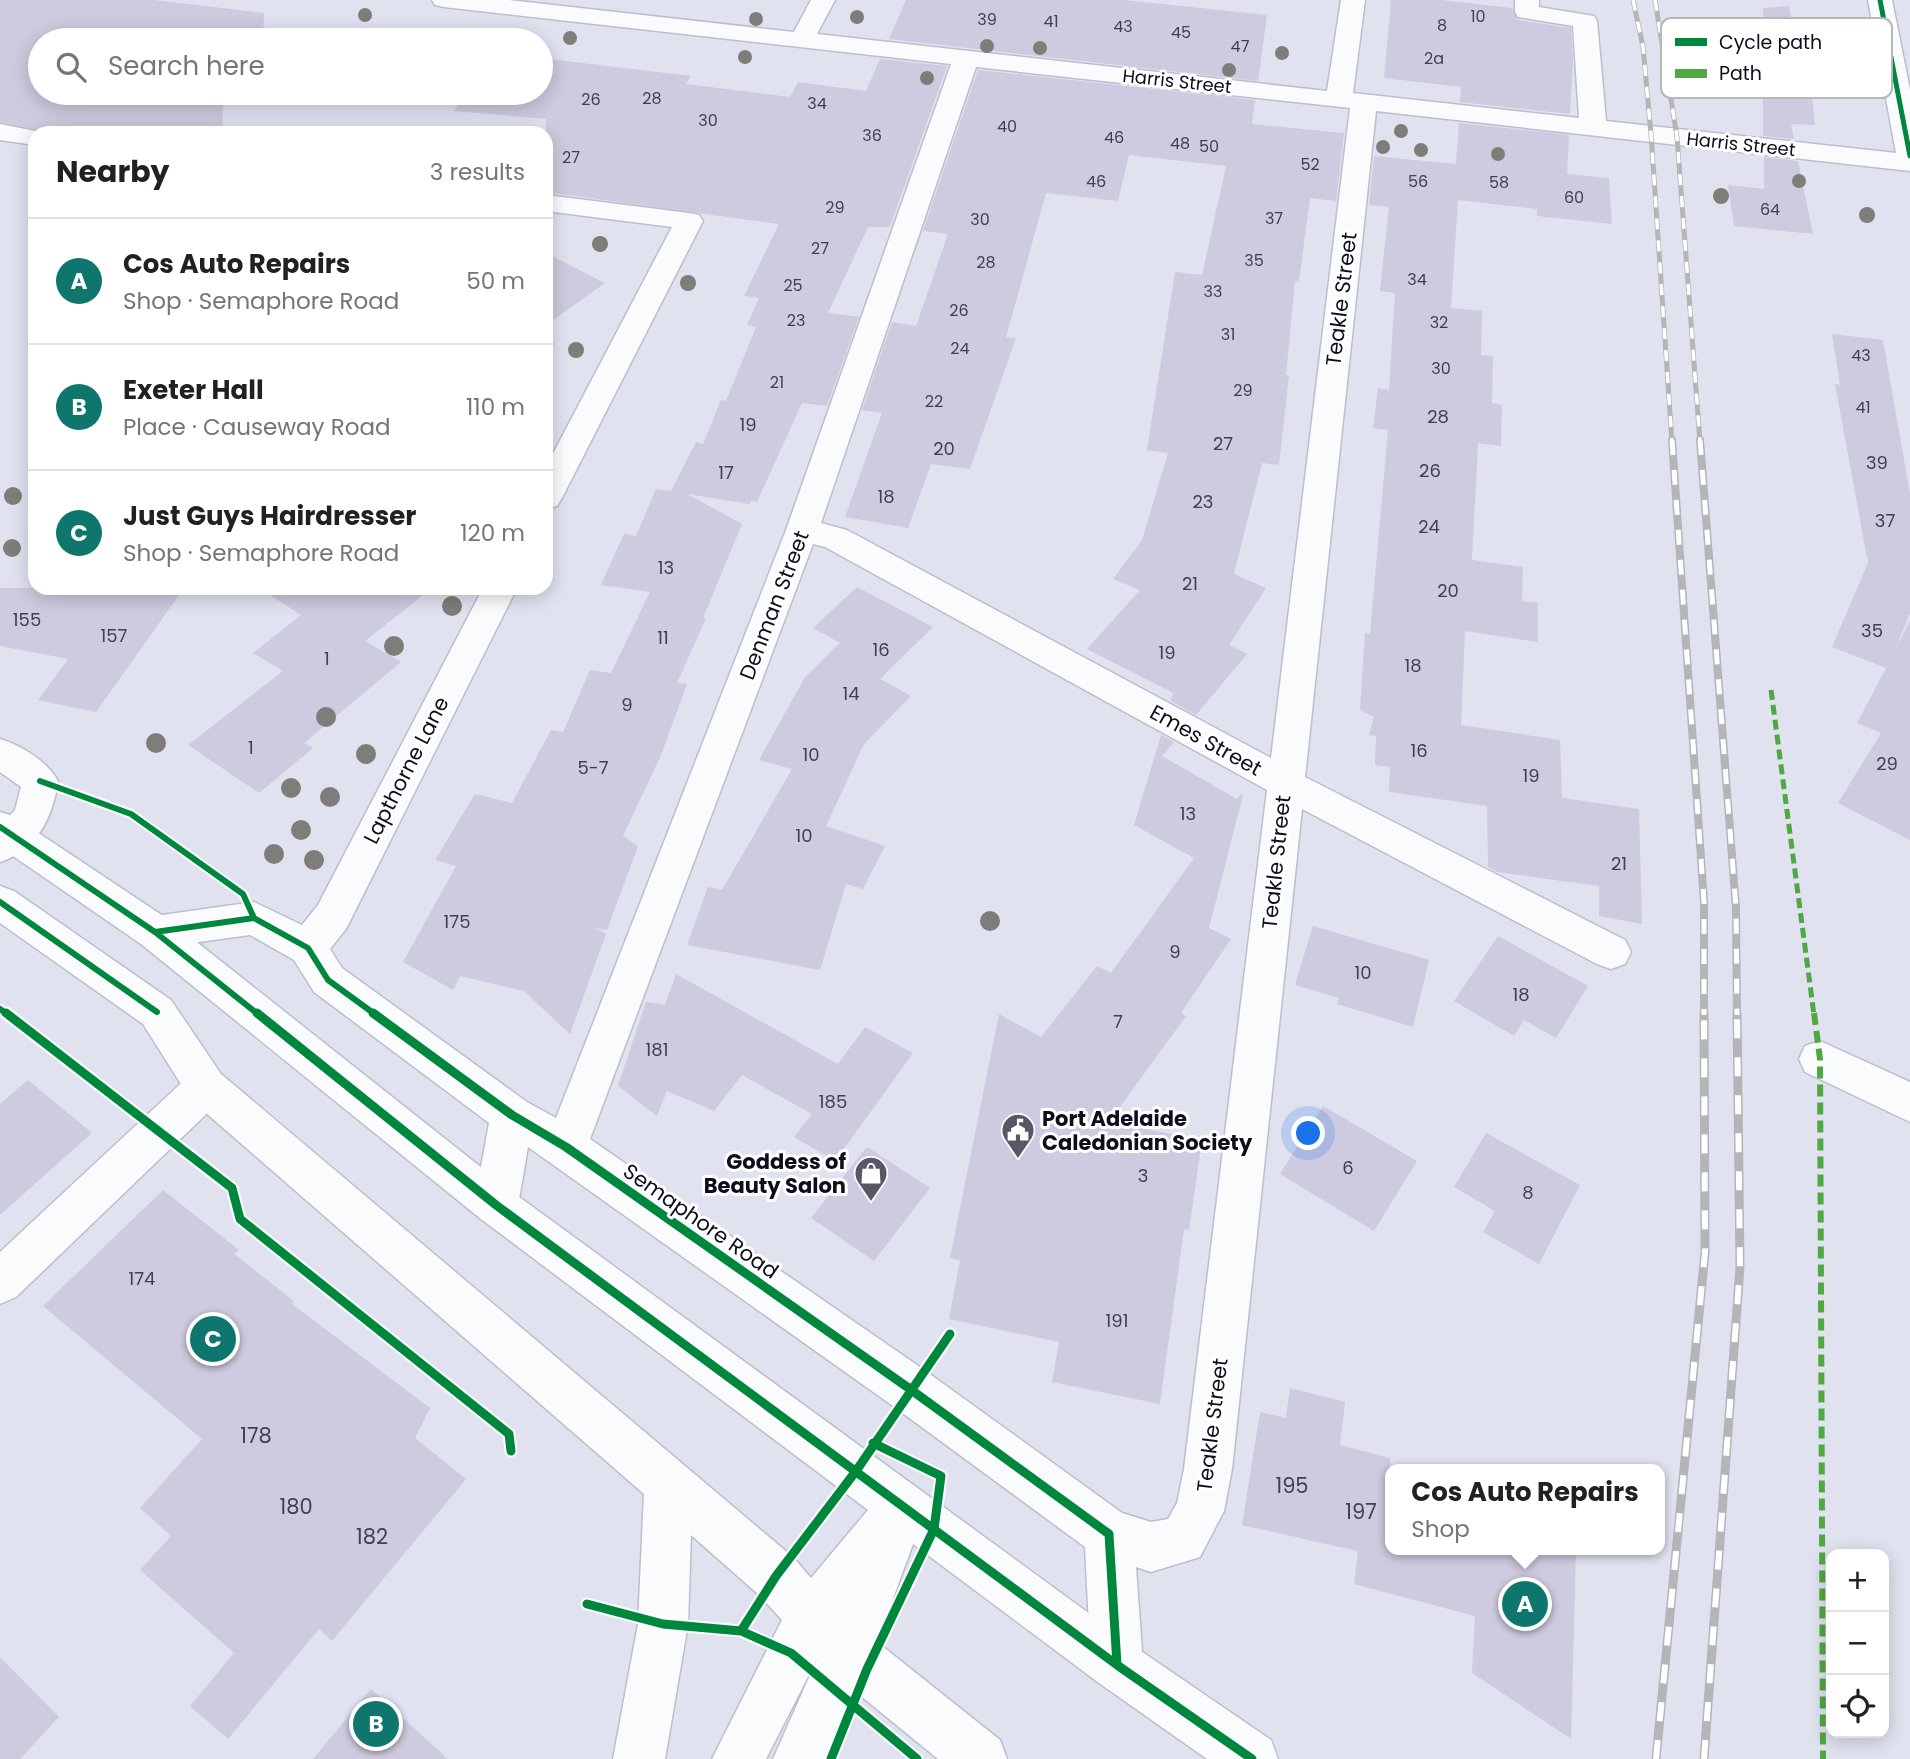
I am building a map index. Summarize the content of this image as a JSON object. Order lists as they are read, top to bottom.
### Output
{
  "streets": {
    "street": [
      "Harris Street",
      "Teakle Street",
      "Denman Street",
      "Emes Street",
      "Lapthorne Lane",
      "Semaphore Road"
    ]
  },
  "crossings": [
    ["Harris Street", "Teakle Street"],
    ["Harris Street", "Denman Street"],
    ["Teakle Street", "Emes Street"],
    ["Teakle Street", "Semaphore Road"],
    ["Denman Street", "Emes Street"],
    ["Denman Street", "Semaphore Road"],
    ["Lapthorne Lane", "Semaphore Road"]
  ],
  "places": {
    "public building": ["Port Adelaide Caledonian Society"],
    "shop": ["Goddess of Beauty Salon"]
  },
  "house_numbers": [
    "10",
    "39",
    "41",
    "8",
    "43",
    "45",
    "47",
    "2a",
    "28",
    "26",
    "34",
    "30",
    "40",
    "36",
    "46",
    "48",
    "50",
    "27",
    "52",
    "46",
    "56",
    "58",
    "60",
    "29",
    "64",
    "37",
    "30",
    "27",
    "35",
    "28",
    "34",
    "25",
    "33",
    "26",
    "23",
    "32",
    "31",
    "24",
    "43",
    "30",
    "21",
    "29",
    "22",
    "41",
    "28",
    "19",
    "27",
    "20",
    "39",
    "26",
    "17",
    "18",
    "23",
    "37",
    "24",
    "13",
    "21",
    "20",
    "155",
    "35",
    "157",
    "11",
    "16",
    "19",
    "1",
    "18",
    "14",
    "9",
    "1",
    "16",
    "10",
    "29",
    "5-7",
    "19",
    "13",
    "10",
    "21",
    "175",
    "9",
    "10",
    "18",
    "7",
    "181",
    "185",
    "6",
    "3",
    "8",
    "174",
    "191",
    "178",
    "195",
    "180",
    "197",
    "182"
  ],
  "legend": ["Cycle path", "Path"],
  "page": {
    "search": "Search here",
    "heading": ["Nearby", "3 results"],
    "list": [
      {
        "mark": "A",
        "name": "Cos Auto Repairs",
        "note": "Shop · Semaphore Road",
        "value": "50 m"
      },
      {
        "mark": "B",
        "name": "Exeter Hall",
        "note": "Place · Causeway Road",
        "value": "110 m"
      },
      {
        "mark": "C",
        "name": "Just Guys Hairdresser",
        "note": "Shop · Semaphore Road",
        "value": "120 m"
      }
    ],
    "pins": ["C", "A", "B"],
    "popup": ["Cos Auto Repairs", "Shop"],
    "map_buttons": ["+", "−"]
  }
}
